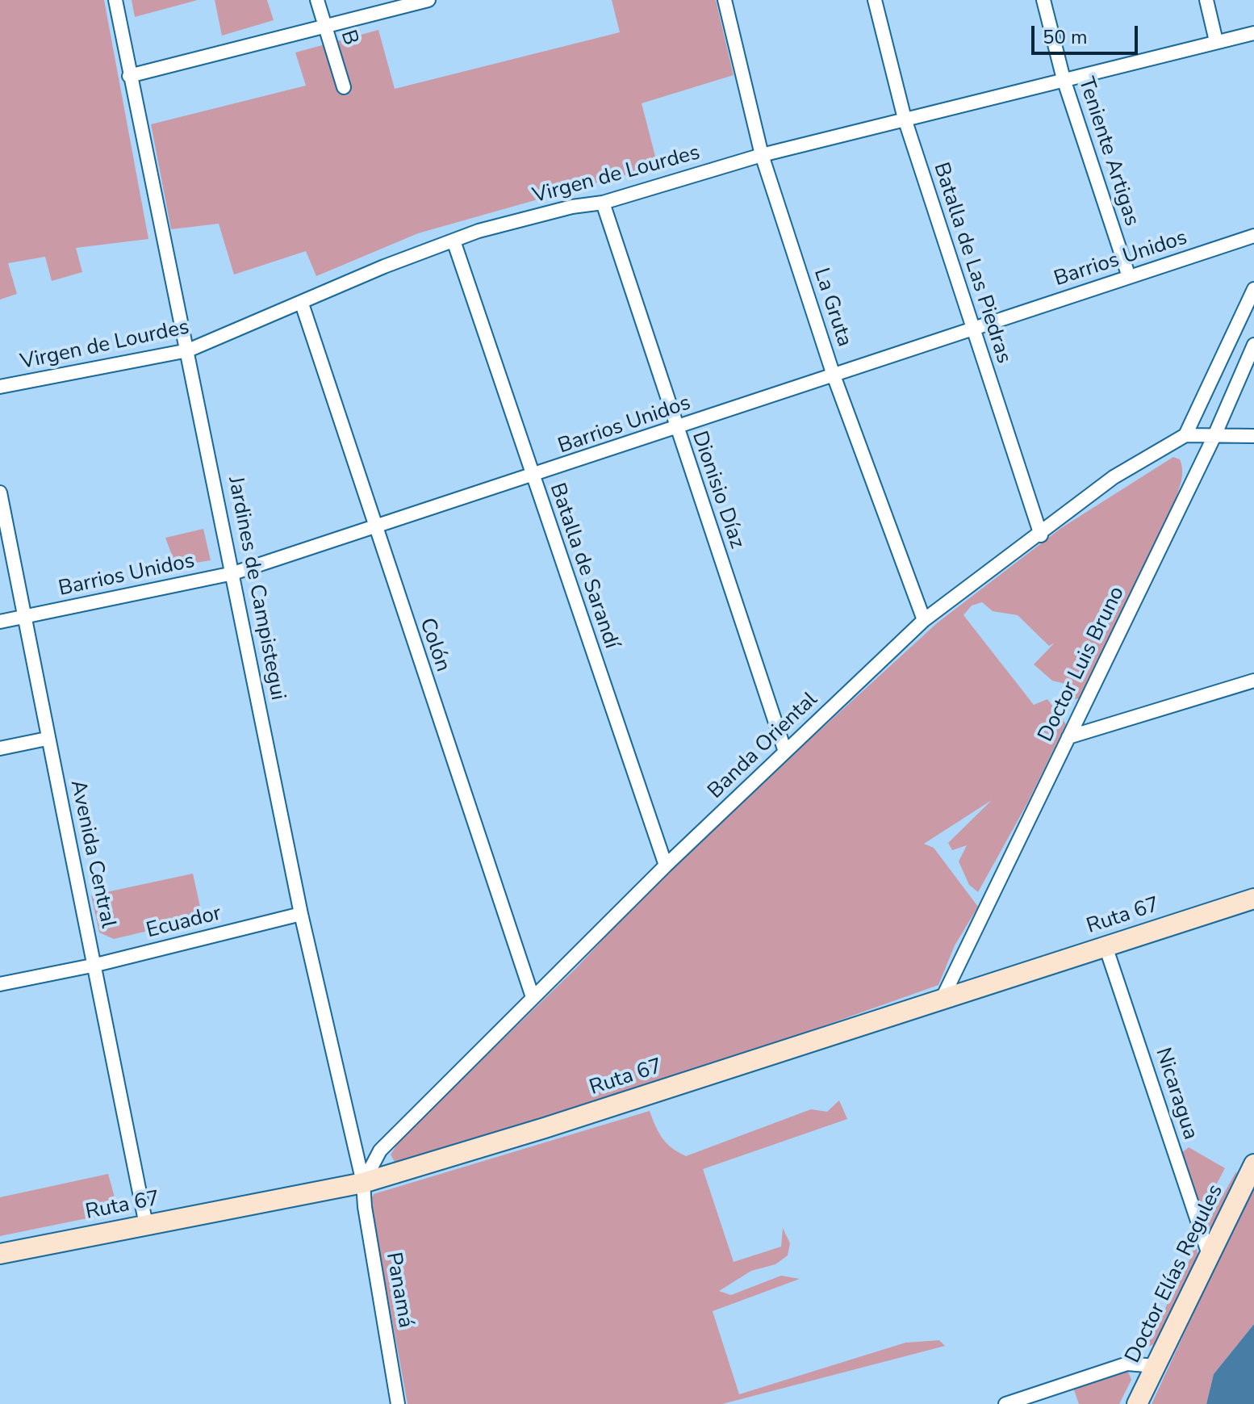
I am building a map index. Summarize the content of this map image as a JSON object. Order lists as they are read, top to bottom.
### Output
{
  "streets": {
    "street": [
      "B",
      "Teniente Artigas",
      "Virgen de Lourdes",
      "Barrios Unidos",
      "Batalla de Las Piedras",
      "La Gruta",
      "Dionisio Díaz",
      "Batalla de Sarandí",
      "Jardines de Campistegui",
      "Colón",
      "Doctor Luis Bruno",
      "Banda Oriental",
      "Avenida Central",
      "Ruta 67",
      "Ecuador",
      "Nicaragua",
      "Doctor Elías Regules",
      "Panamá"
    ]
  },
  "crossings": [
    ["Teniente Artigas", "Virgen de Lourdes"],
    ["Teniente Artigas", "Barrios Unidos"],
    ["Virgen de Lourdes", "Batalla de Las Piedras"],
    ["Virgen de Lourdes", "La Gruta"],
    ["Virgen de Lourdes", "Dionisio Díaz"],
    ["Virgen de Lourdes", "Batalla de Sarandí"],
    ["Virgen de Lourdes", "Jardines de Campistegui"],
    ["Virgen de Lourdes", "Colón"],
    ["Barrios Unidos", "Batalla de Las Piedras"],
    ["Barrios Unidos", "La Gruta"],
    ["Barrios Unidos", "Dionisio Díaz"],
    ["Barrios Unidos", "Batalla de Sarandí"],
    ["Barrios Unidos", "Jardines de Campistegui"],
    ["Barrios Unidos", "Colón"],
    ["Barrios Unidos", "Avenida Central"],
    ["Batalla de Las Piedras", "Banda Oriental"],
    ["La Gruta", "Banda Oriental"],
    ["Dionisio Díaz", "Banda Oriental"],
    ["Batalla de Sarandí", "Banda Oriental"],
    ["Jardines de Campistegui", "Banda Oriental"],
    ["Jardines de Campistegui", "Ruta 67"],
    ["Jardines de Campistegui", "Ecuador"],
    ["Jardines de Campistegui", "Panamá"],
    ["Colón", "Banda Oriental"],
    ["Doctor Luis Bruno", "Ruta 67"],
    ["Banda Oriental", "Ruta 67"],
    ["Banda Oriental", "Panamá"],
    ["Avenida Central", "Ruta 67"],
    ["Avenida Central", "Ecuador"],
    ["Ruta 67", "Nicaragua"],
    ["Ruta 67", "Panamá"],
    ["Nicaragua", "Doctor Elías Regules"]
  ],
  "scale_bar": "50 m"
}
